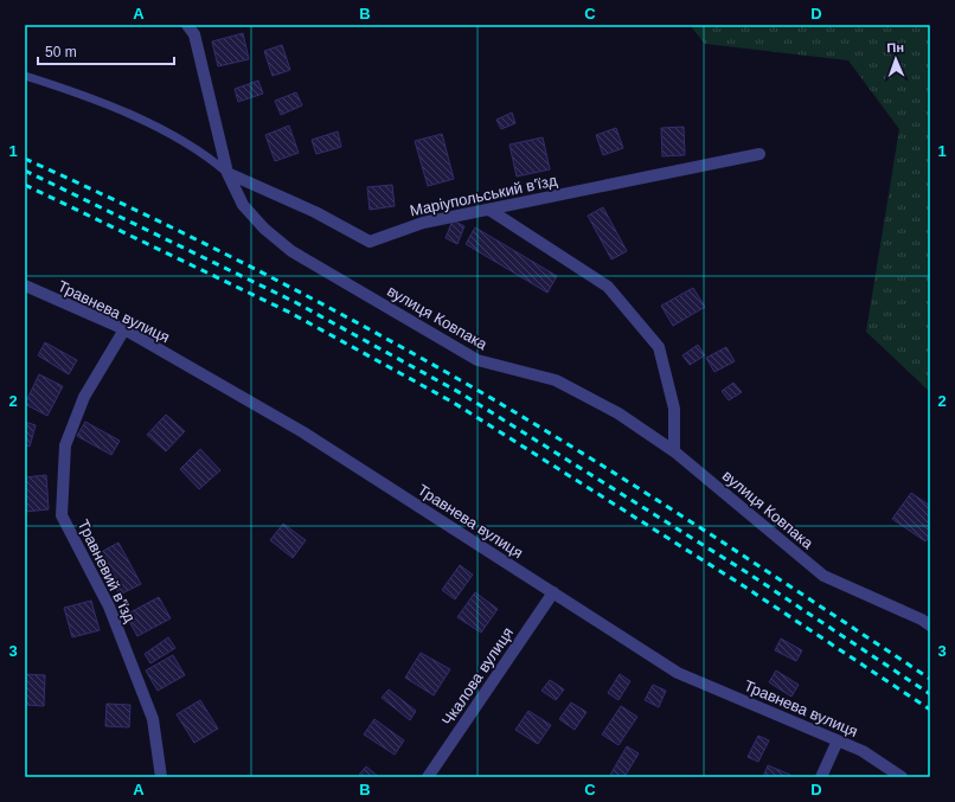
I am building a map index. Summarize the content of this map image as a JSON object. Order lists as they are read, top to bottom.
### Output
{
  "streets": {
    "street": [
      "Маріупольський в'їзд",
      "Травнева вулиця",
      "вулиця Ковпака",
      "Травневий в'їзд",
      "Чкалова вулиця"
    ]
  },
  "crossings": [
    ["Маріупольський в'їзд", "вулиця Ковпака"],
    ["Травнева вулиця", "Травневий в'їзд"],
    ["Травнева вулиця", "Чкалова вулиця"]
  ],
  "scale_bar": "50 m",
  "north": "top",
  "grid": {
    "columns": [
      "A",
      "B",
      "C",
      "D"
    ],
    "rows": ["1", "2", "3"]
  }
}
